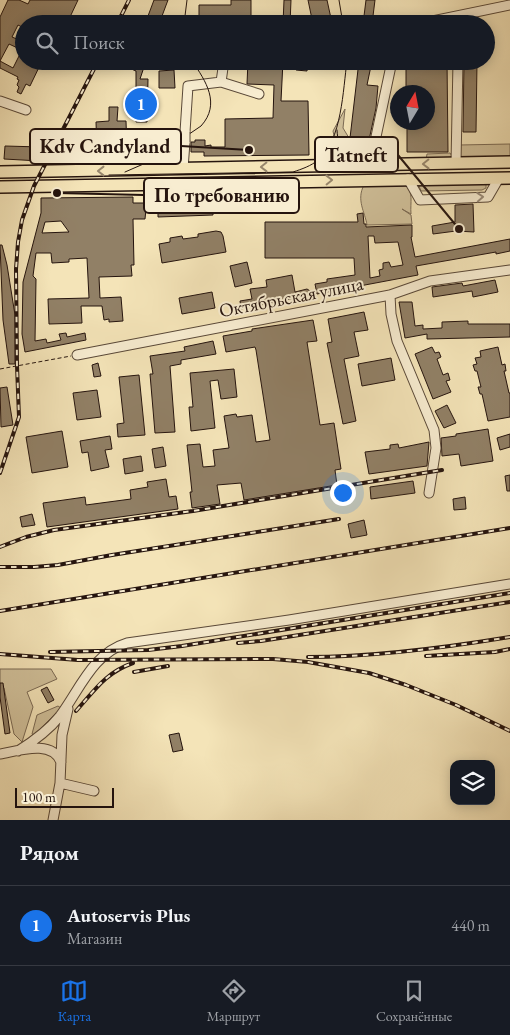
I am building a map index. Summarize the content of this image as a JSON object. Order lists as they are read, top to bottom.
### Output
{
  "streets": {
    "street": ["Октябрьская улица"]
  },
  "places": ["Kdv Candyland", "По требованию", "Tatneft"],
  "scale_bar": "100 m",
  "north": "top",
  "page": {
    "search": "Поиск",
    "pins": "1",
    "scale": "100 m",
    "heading": "Рядом",
    "list": [
      {
        "mark": "1",
        "name": "Autoservis Plus",
        "note": "Магазин",
        "value": "440 m"
      }
    ],
    "nav": ["Карта", "Маршрут", "Сохранённые"]
  }
}
